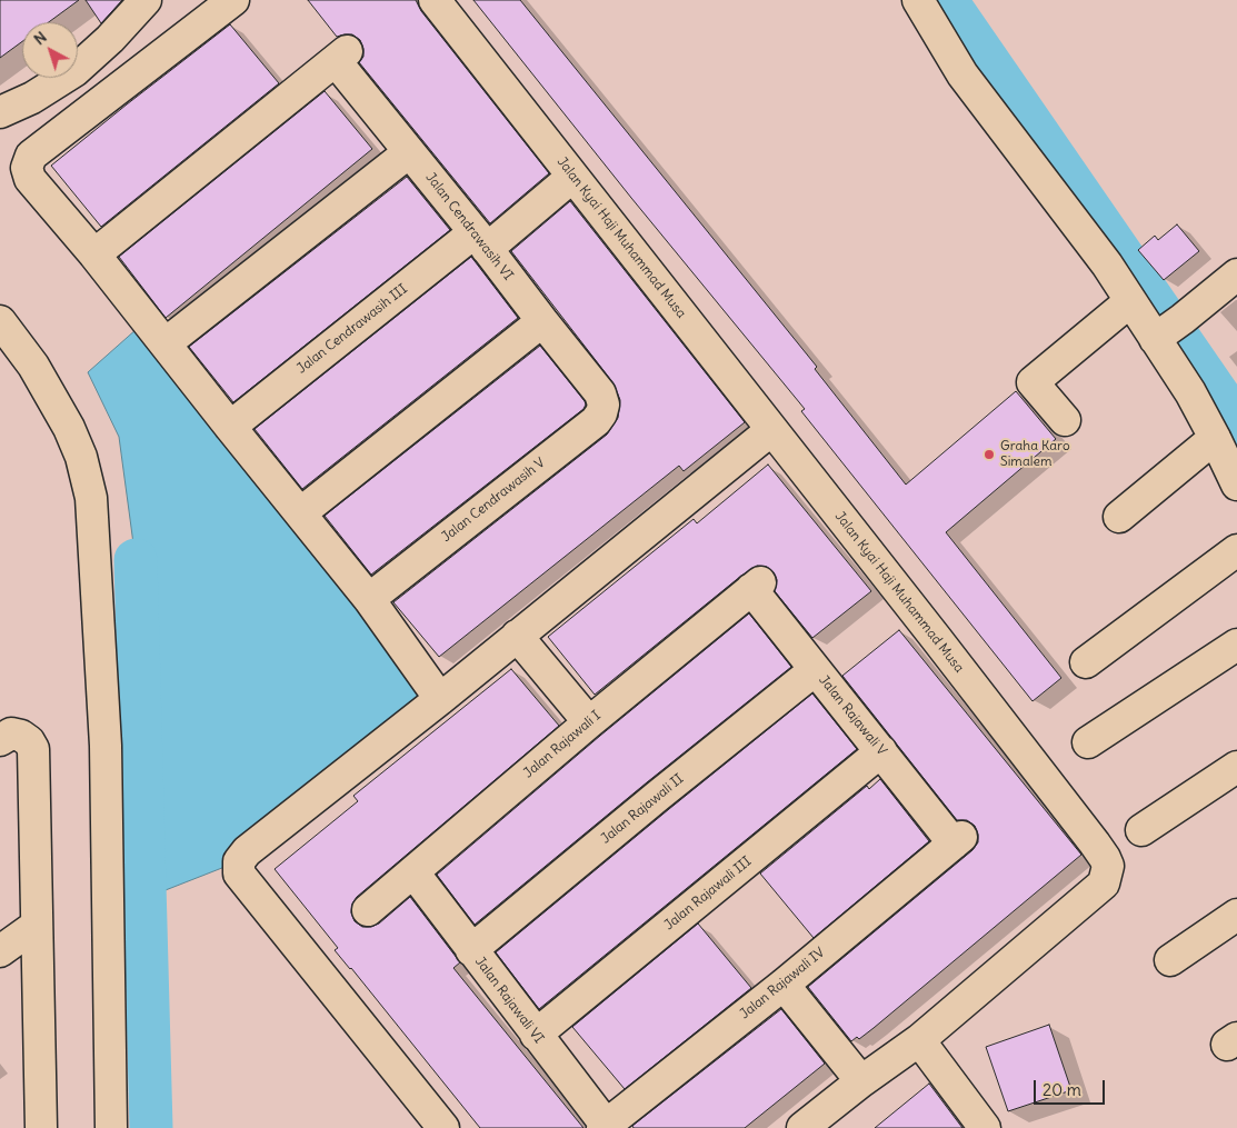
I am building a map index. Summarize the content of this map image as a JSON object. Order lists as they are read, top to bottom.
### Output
{
  "streets": {
    "street": [
      "Jalan Cendrawasih VI",
      "Jalan Kyai Haji Muhammad Musa",
      "Jalan Cendrawasih III",
      "Jalan Cendrawasih V",
      "Jalan Rajawali V",
      "Jalan Rajawali I",
      "Jalan Rajawali II",
      "Jalan Rajawali III",
      "Jalan Rajawali IV",
      "Jalan Rajawali VI"
    ]
  },
  "crossings": [
    ["Jalan Cendrawasih VI", "Jalan Cendrawasih III"],
    ["Jalan Cendrawasih VI", "Jalan Cendrawasih V"],
    ["Jalan Kyai Haji Muhammad Musa", "Jalan Cendrawasih III"],
    ["Jalan Rajawali V", "Jalan Rajawali I"],
    ["Jalan Rajawali V", "Jalan Rajawali II"],
    ["Jalan Rajawali V", "Jalan Rajawali III"],
    ["Jalan Rajawali V", "Jalan Rajawali IV"],
    ["Jalan Rajawali I", "Jalan Rajawali VI"],
    ["Jalan Rajawali II", "Jalan Rajawali VI"],
    ["Jalan Rajawali III", "Jalan Rajawali VI"],
    ["Jalan Rajawali IV", "Jalan Rajawali VI"]
  ],
  "places": ["Graha Karo Simalem"],
  "scale_bar": "20 m",
  "north": "top left"
}
